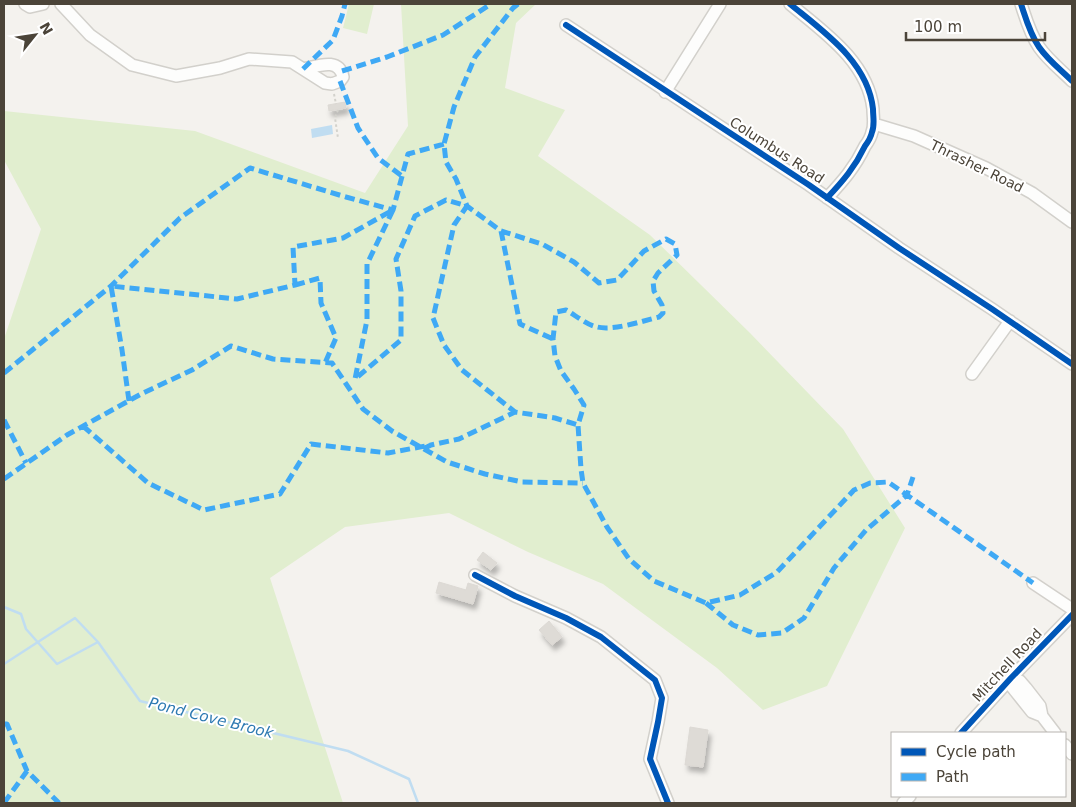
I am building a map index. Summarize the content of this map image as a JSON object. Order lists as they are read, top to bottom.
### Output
{
  "streets": {
    "street": ["Columbus Road", "Thrasher Road", "Mitchell Road"]
  },
  "water": ["Pond Cove Brook"],
  "legend": ["Cycle path", "Path"],
  "scale_bar": "100 m",
  "north": "top right"
}
